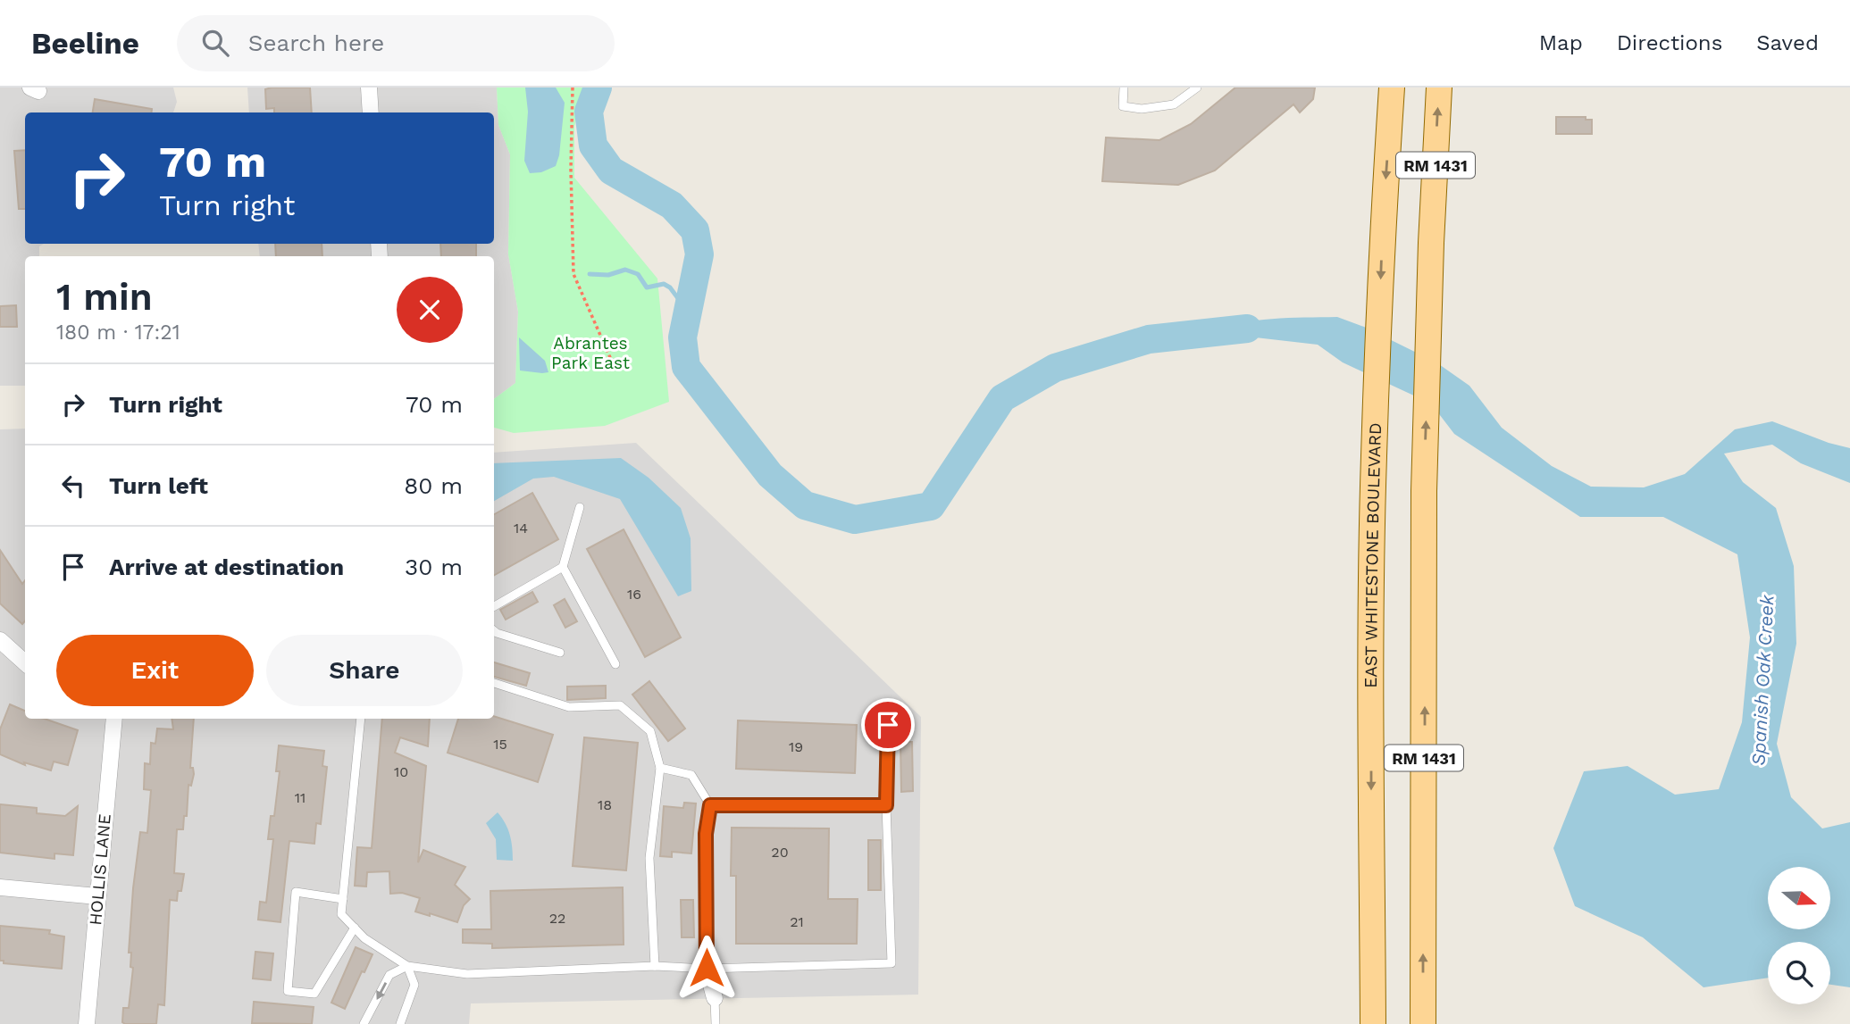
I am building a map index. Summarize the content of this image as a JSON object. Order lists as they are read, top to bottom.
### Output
{
  "streets": {
    "main road": ["RM 1431", "EAST WHITESTONE BOULEVARD"],
    "street": ["HOLLIS LANE"]
  },
  "water": ["Spanish Oak Creek"],
  "parks": ["Abrantes Park East"],
  "house_numbers": [
    "14",
    "16",
    "15",
    "19",
    "10",
    "11",
    "18",
    "20",
    "22",
    "21"
  ],
  "north": "right",
  "page": {
    "header": "Beeline",
    "search": "Search here",
    "nav": ["Map", "Directions", "Saved"],
    "turn": ["70 m", "Turn right"],
    "heading": ["1 min", "180 m · 17:21"],
    "list": [
      {
        "name": "Turn right",
        "value": "70 m"
      },
      {
        "name": "Turn left",
        "value": "80 m"
      },
      {
        "name": "Arrive at destination",
        "value": "30 m"
      }
    ],
    "buttons": ["Exit", "Share"]
  }
}
